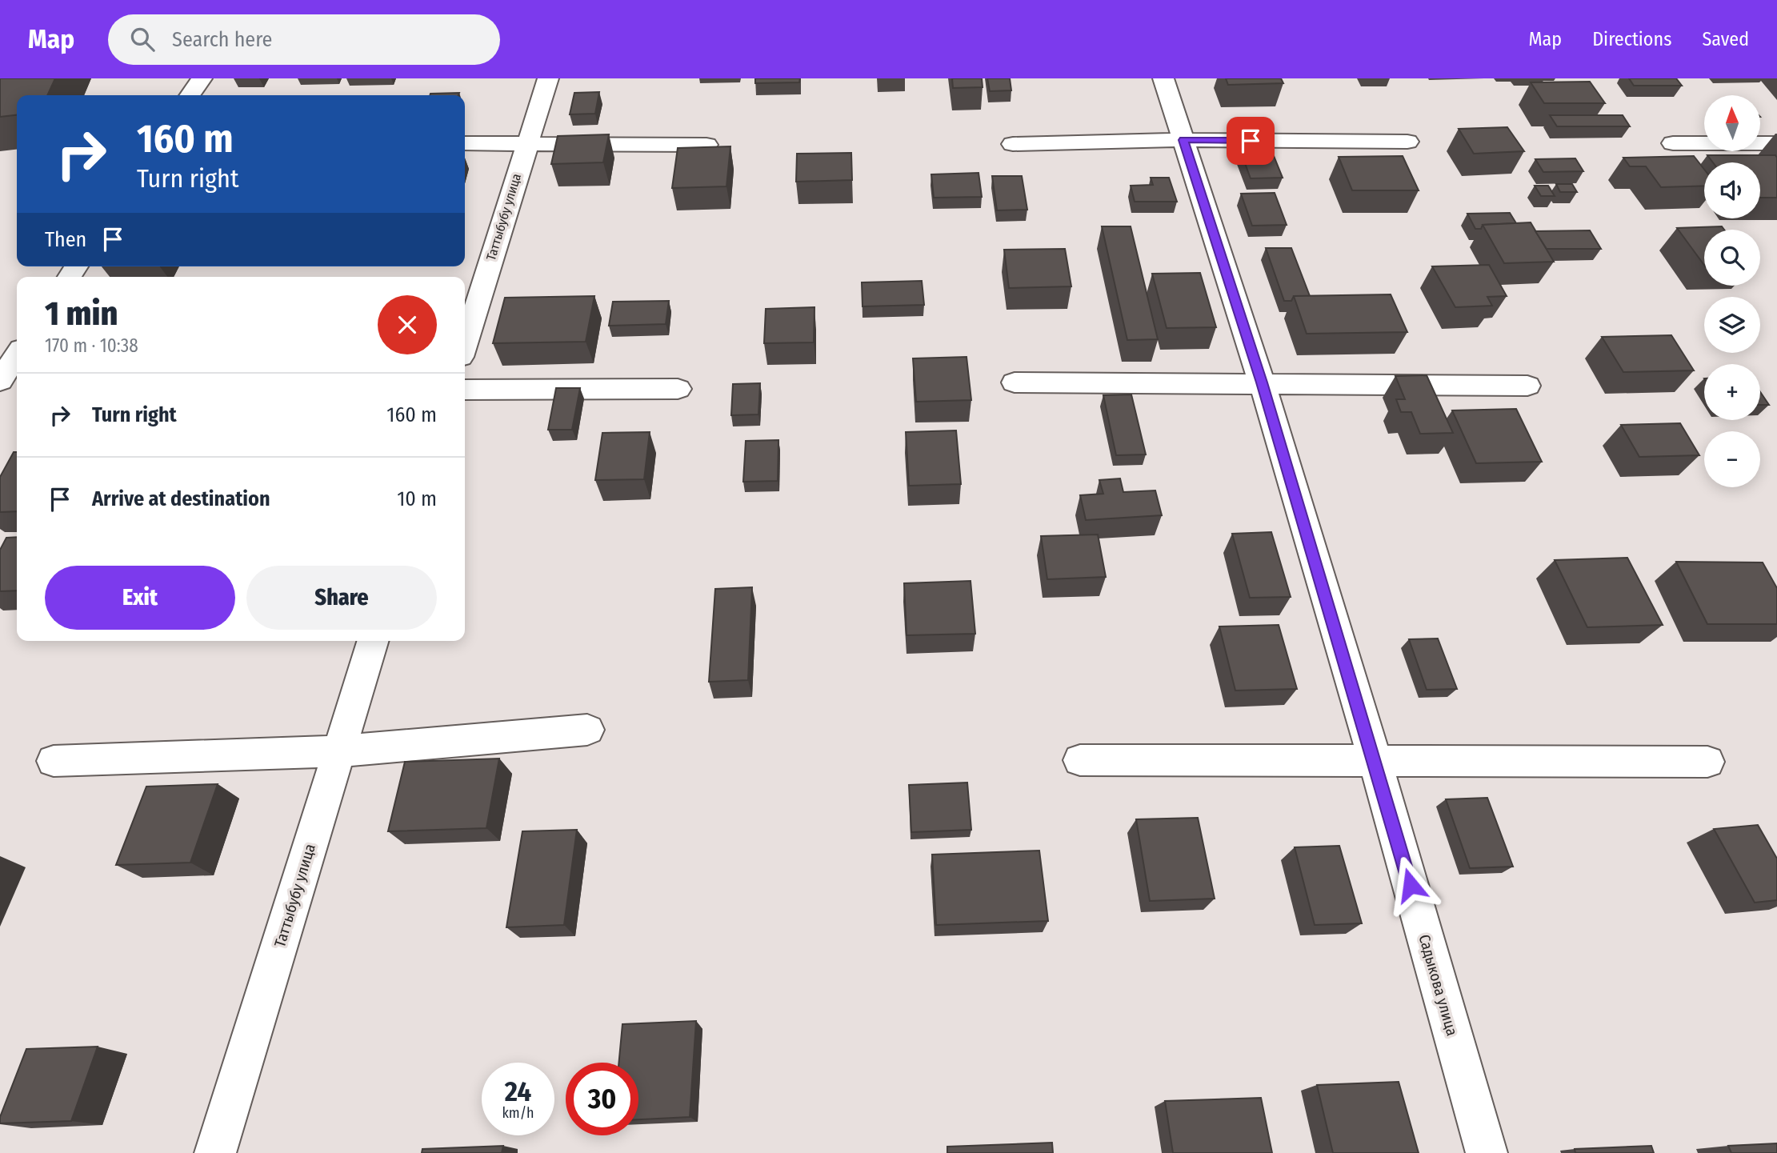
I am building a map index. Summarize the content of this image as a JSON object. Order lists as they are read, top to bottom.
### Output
{
  "streets": {
    "street": ["Таттыбубу улица", "Садыкова улица"]
  },
  "north": "top",
  "page": {
    "header": "Map",
    "search": "Search here",
    "nav": ["Map", "Directions", "Saved"],
    "map_buttons": ["+", "−"],
    "turn": ["160 m", "Turn right"],
    "then": "Then",
    "heading": ["1 min", "170 m · 10:38"],
    "list": [
      {
        "name": "Turn right",
        "value": "160 m"
      },
      {
        "name": "Arrive at destination",
        "value": "10 m"
      }
    ],
    "buttons": ["Exit", "Share"],
    "speed": "24 km/h",
    "limit": "30"
  }
}
